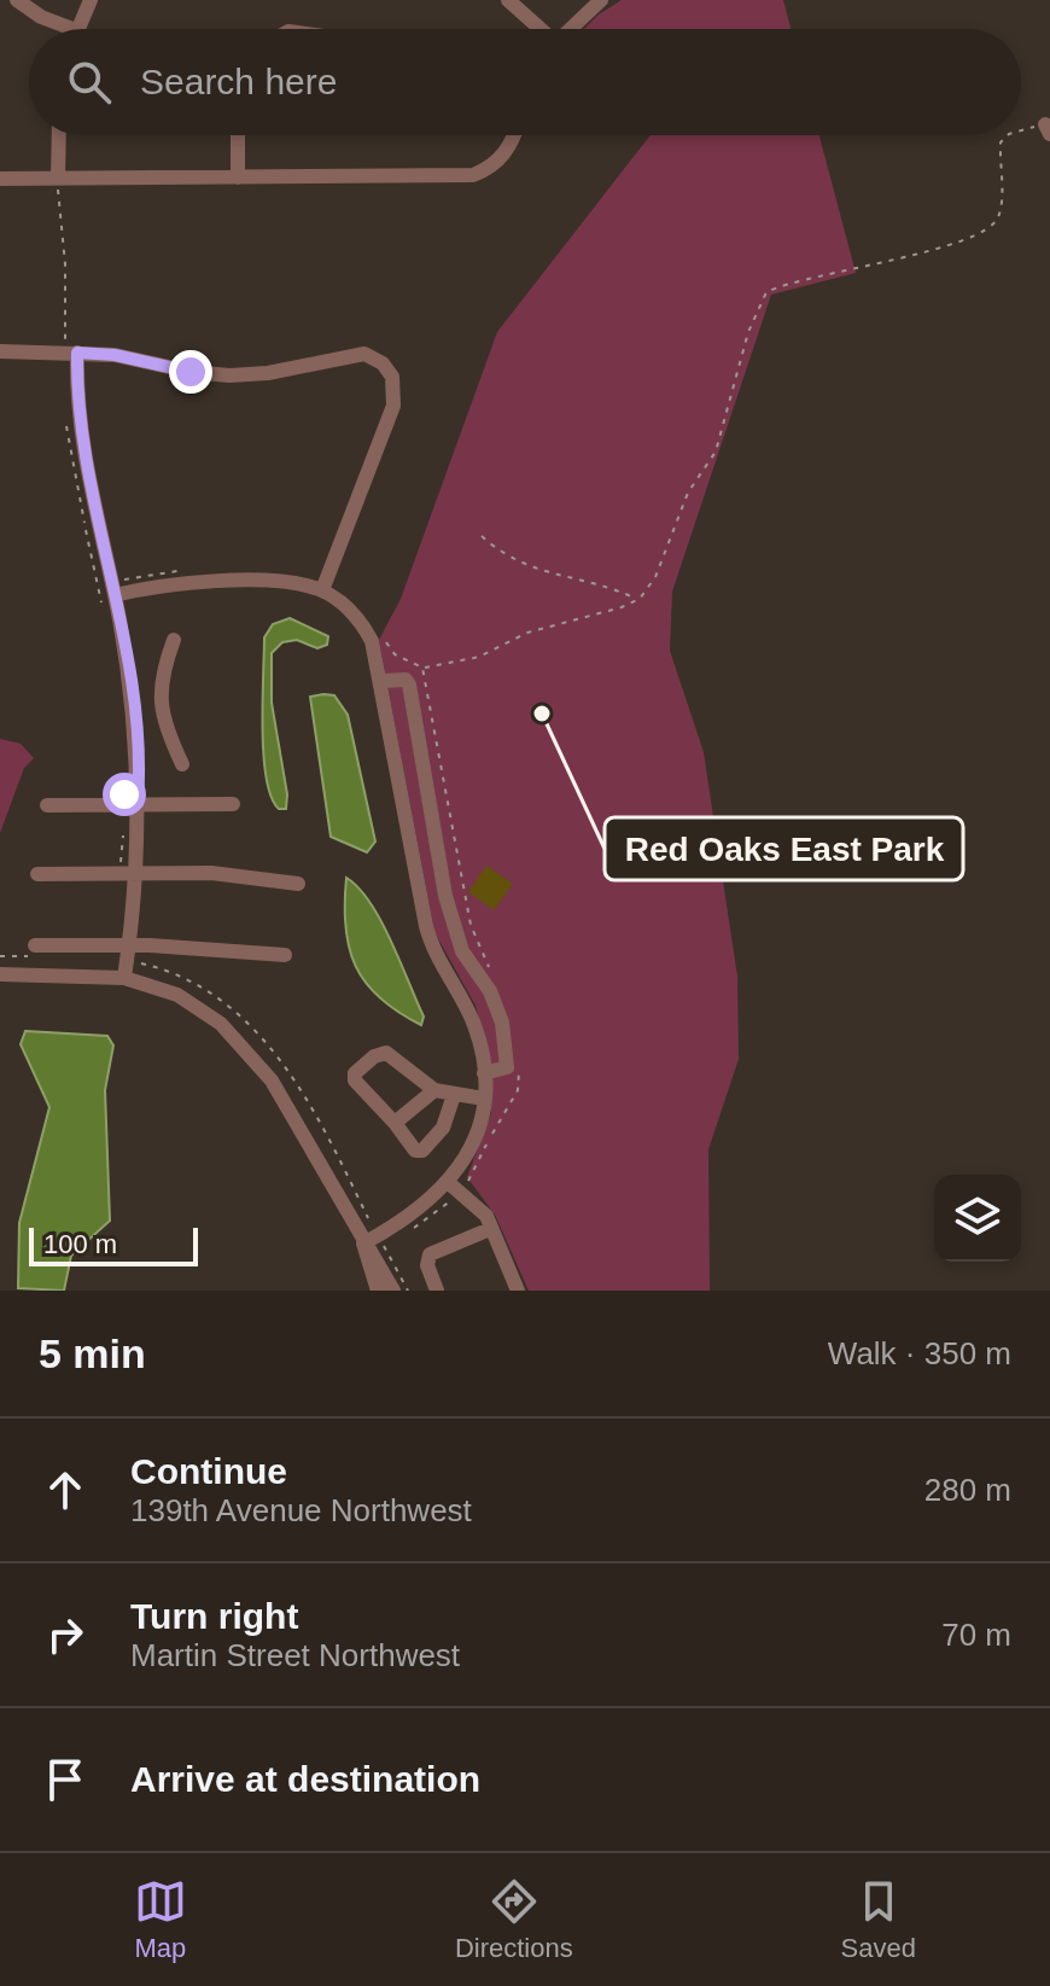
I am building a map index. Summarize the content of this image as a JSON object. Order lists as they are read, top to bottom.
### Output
{
  "places": ["Red Oaks East Park"],
  "scale_bar": "100 m",
  "page": {
    "search": "Search here",
    "scale": "100 m",
    "heading": ["5 min", "Walk · 350 m"],
    "list": [
      ["Continue", "139th Avenue Northwest", "280 m"],
      ["Turn right", "Martin Street Northwest", "70 m"],
      "Arrive at destination"
    ],
    "nav": ["Map", "Directions", "Saved"]
  }
}
